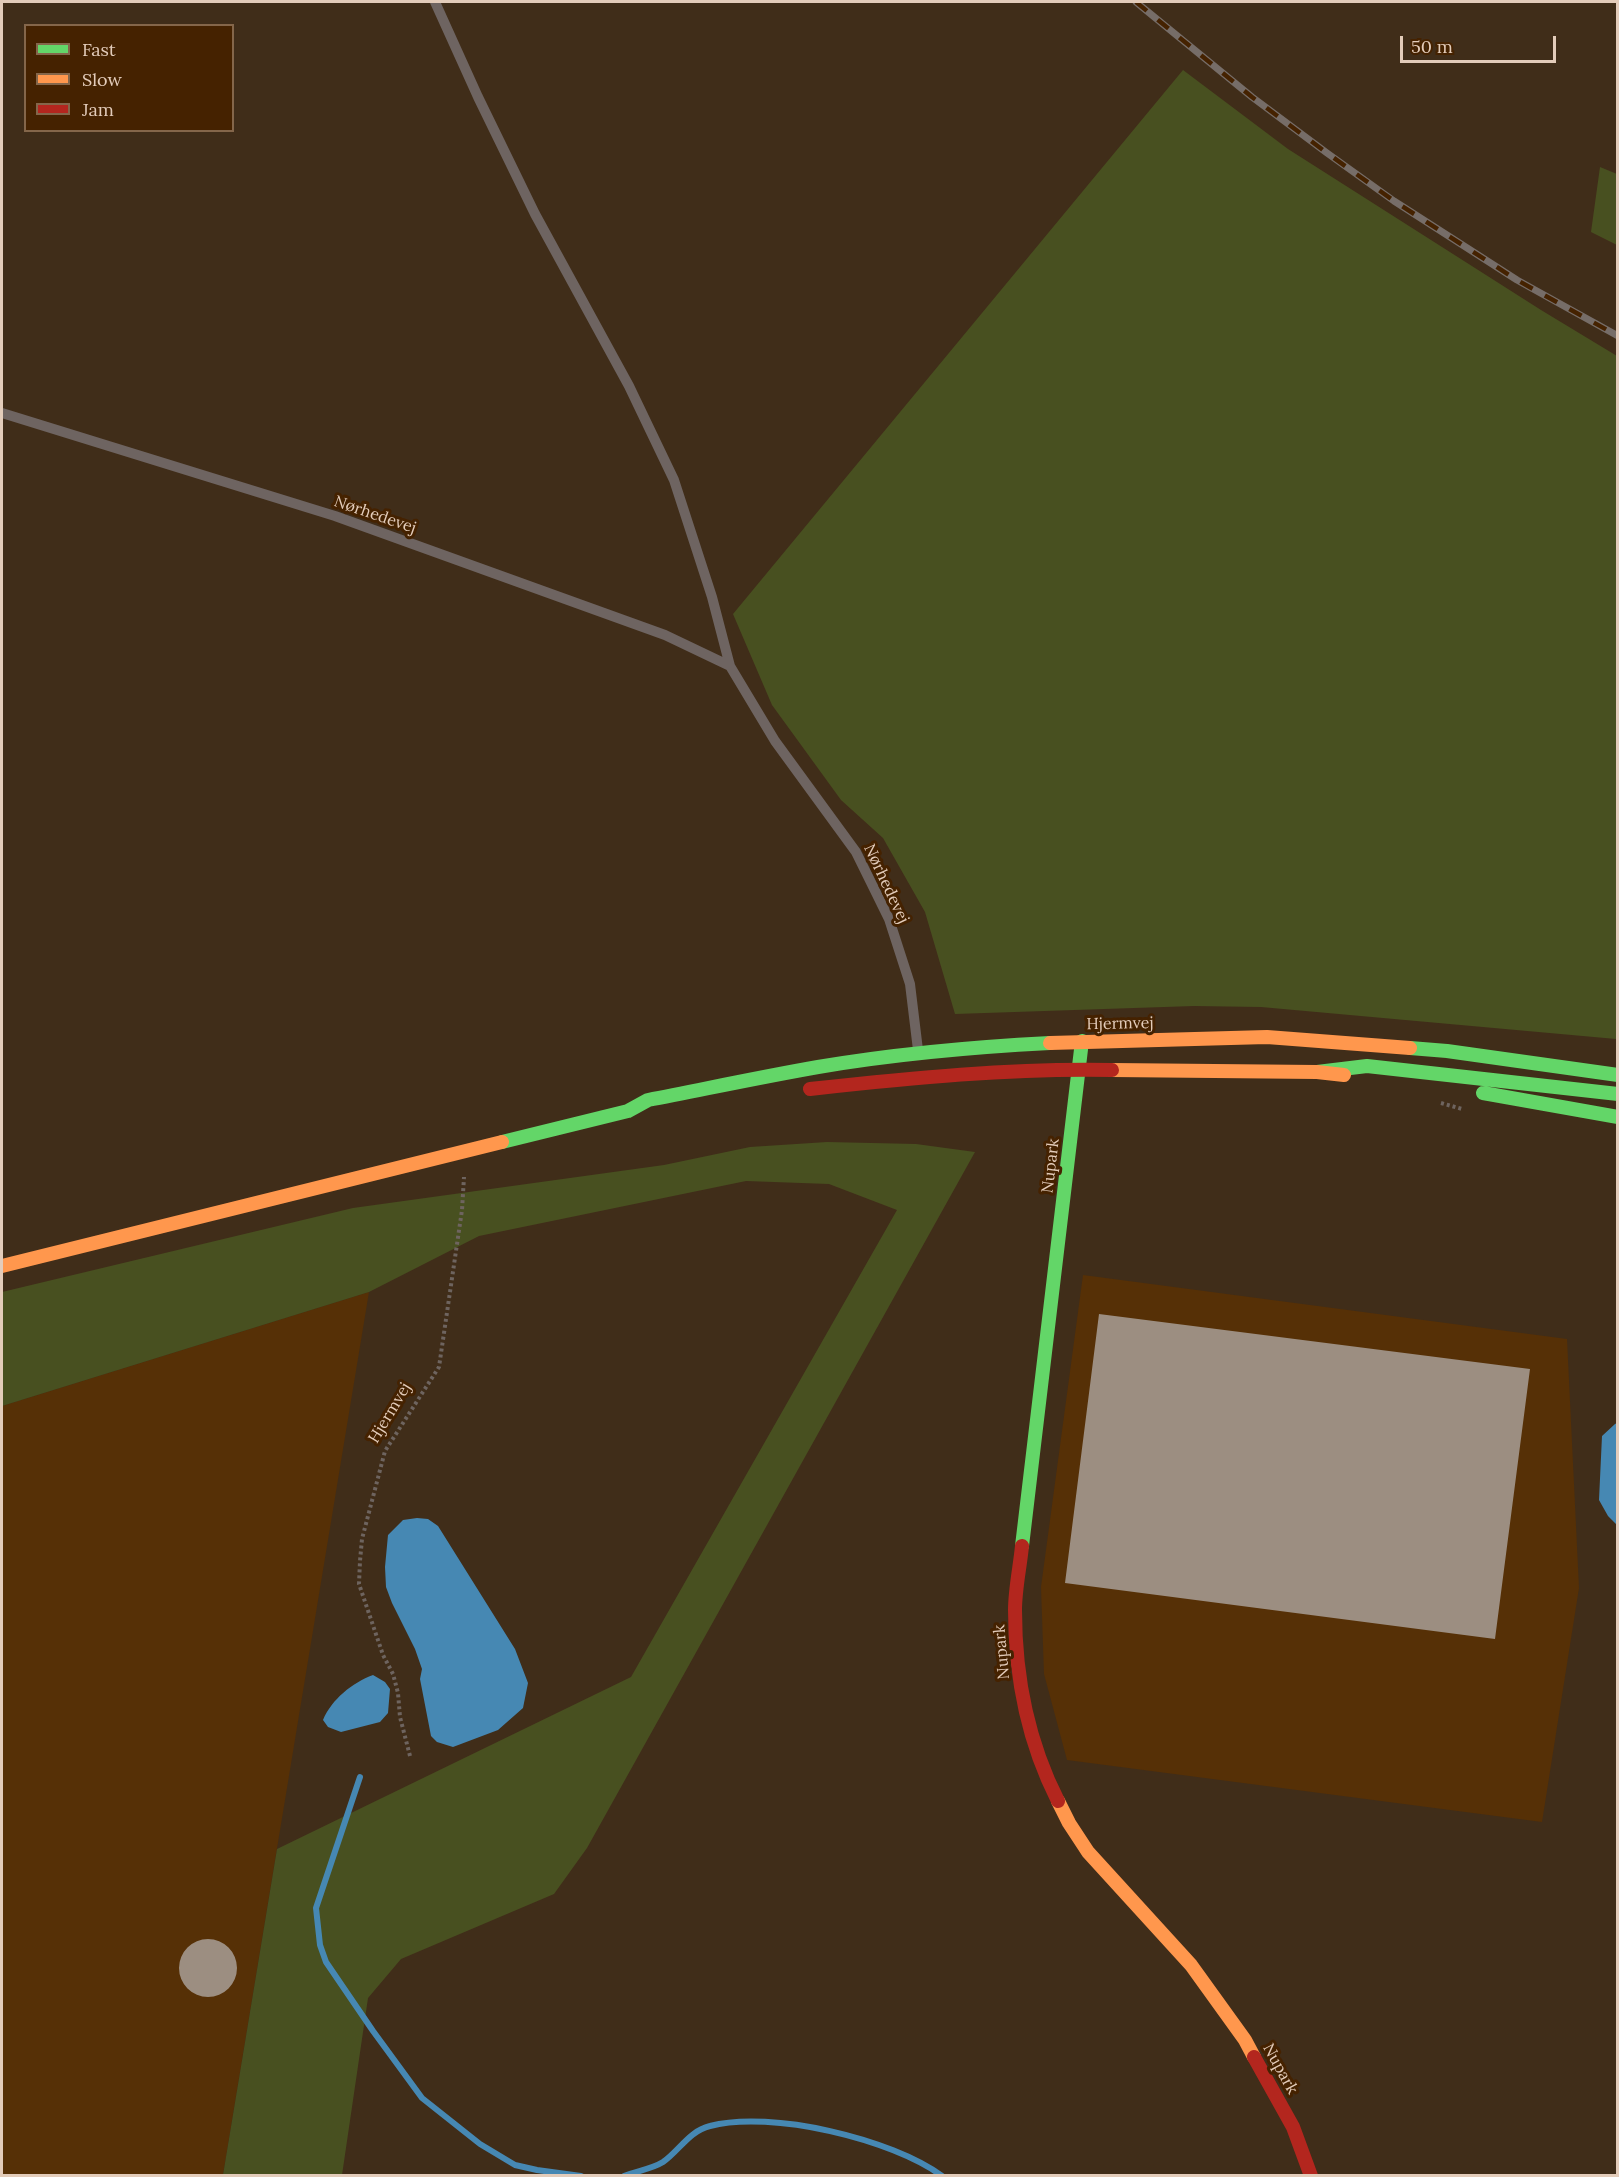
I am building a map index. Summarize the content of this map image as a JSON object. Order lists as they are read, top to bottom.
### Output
{
  "streets": {
    "main road": ["Hjermvej", "Nupark"],
    "lane": ["Nørhedevej"]
  },
  "crossings": [
    ["Nørhedevej", "Hjermvej"],
    ["Hjermvej", "Nupark"]
  ],
  "legend": ["Fast", "Slow", "Jam"],
  "scale_bar": "50 m"
}
